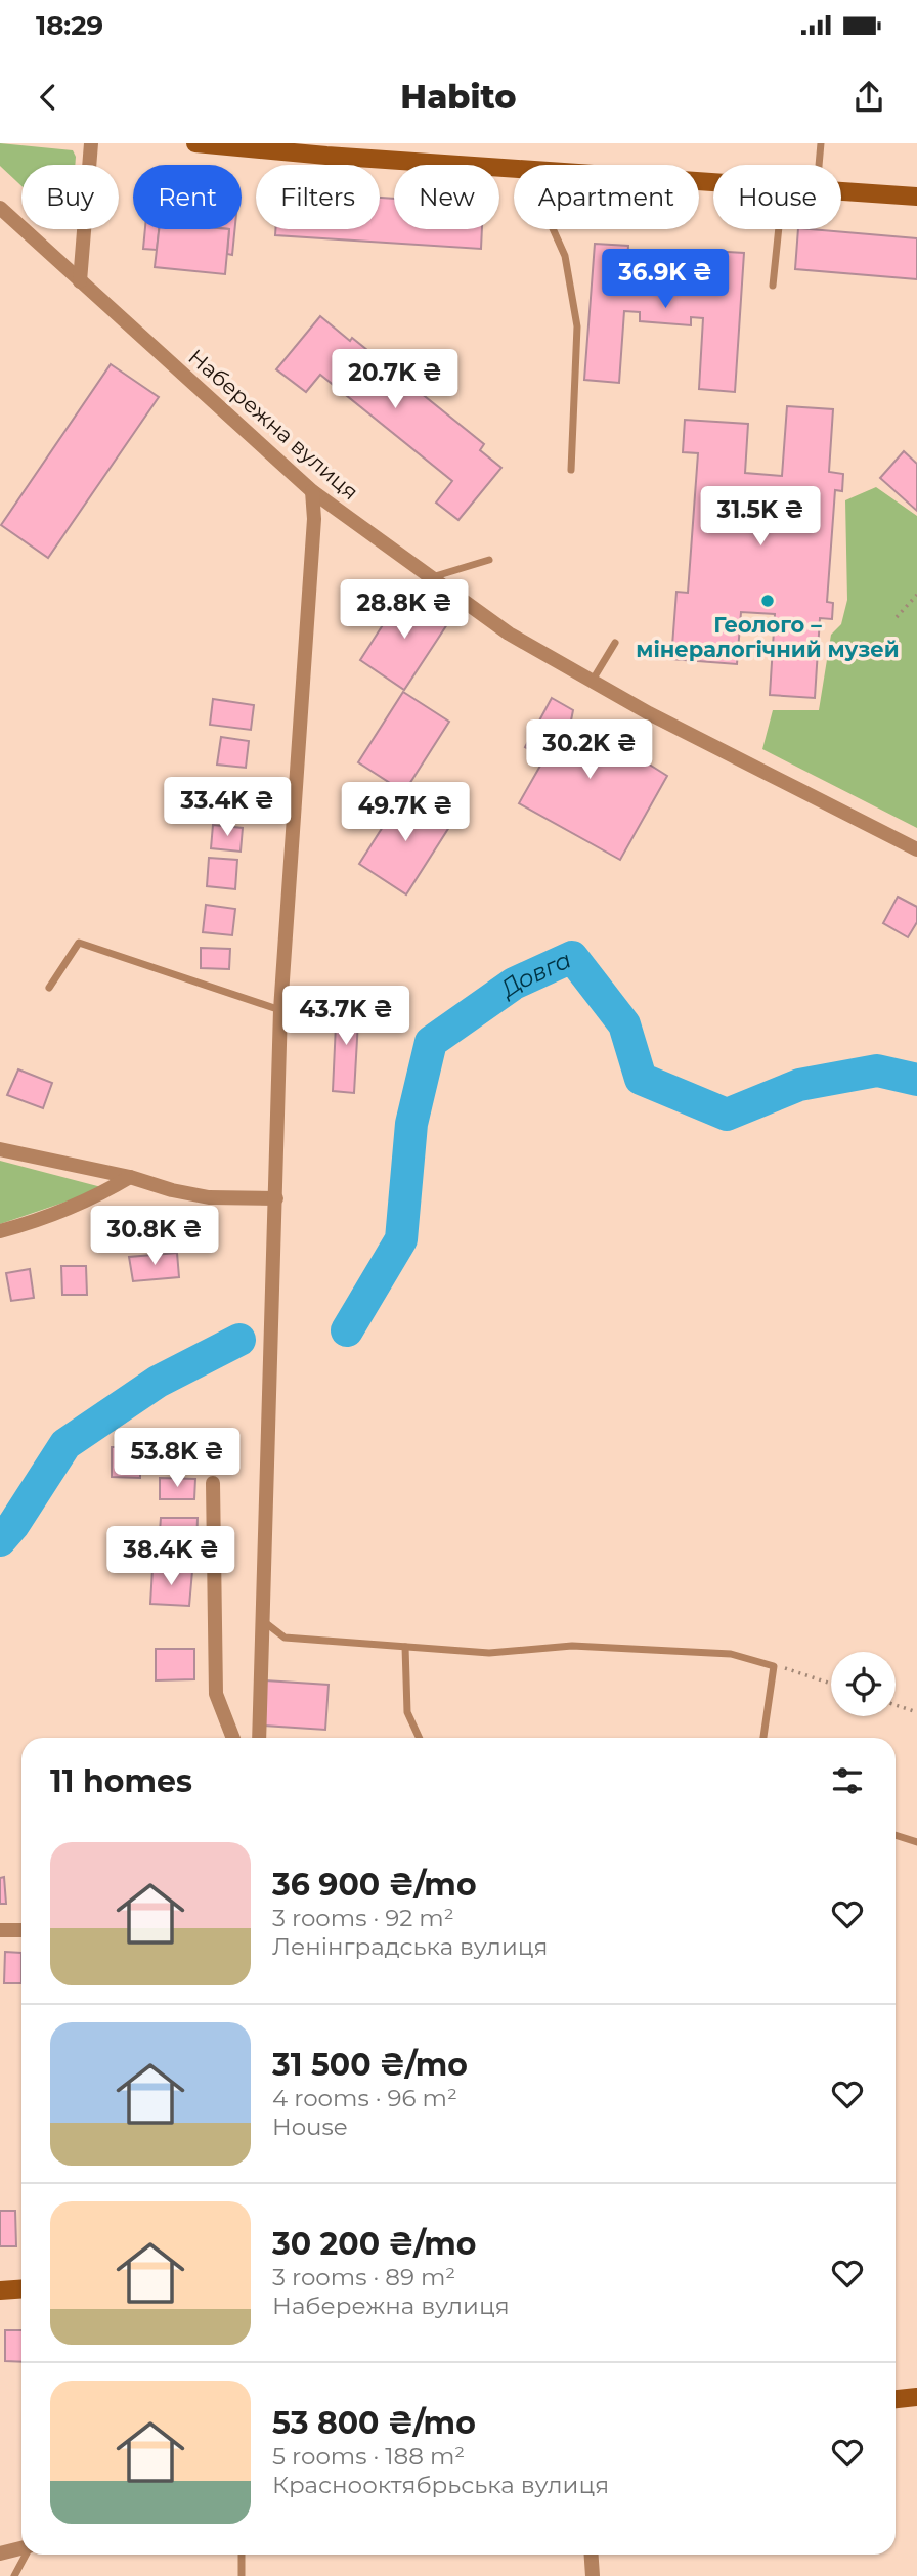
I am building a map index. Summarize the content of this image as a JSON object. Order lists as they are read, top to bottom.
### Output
{
  "streets": {
    "street": ["Набережна вулиця"]
  },
  "water": ["Довга"],
  "places": ["Геолого – мінералогічний музей"],
  "page": {
    "status": "18:29",
    "header": "Habito",
    "chip": [
      "Buy",
      "Rent",
      "Filters",
      "New",
      "Apartment",
      "House"
    ],
    "price": [
      "36.9K ₴",
      "20.7K ₴",
      "31.5K ₴",
      "28.8K ₴",
      "30.2K ₴",
      "33.4K ₴",
      "49.7K ₴",
      "43.7K ₴",
      "30.8K ₴",
      "53.8K ₴",
      "38.4K ₴"
    ],
    "heading": "11 homes",
    "list": [
      {
        "name": "36 900 ₴/mo",
        "note": "3 rooms · 92 m² · Ленінградська вулиця"
      },
      {
        "name": "31 500 ₴/mo",
        "note": "4 rooms · 96 m² · House"
      },
      {
        "name": "30 200 ₴/mo",
        "note": "3 rooms · 89 m² · Набережна вулиця"
      },
      {
        "name": "53 800 ₴/mo",
        "note": "5 rooms · 188 m² · Краснооктябрьська вулиця"
      }
    ]
  }
}
